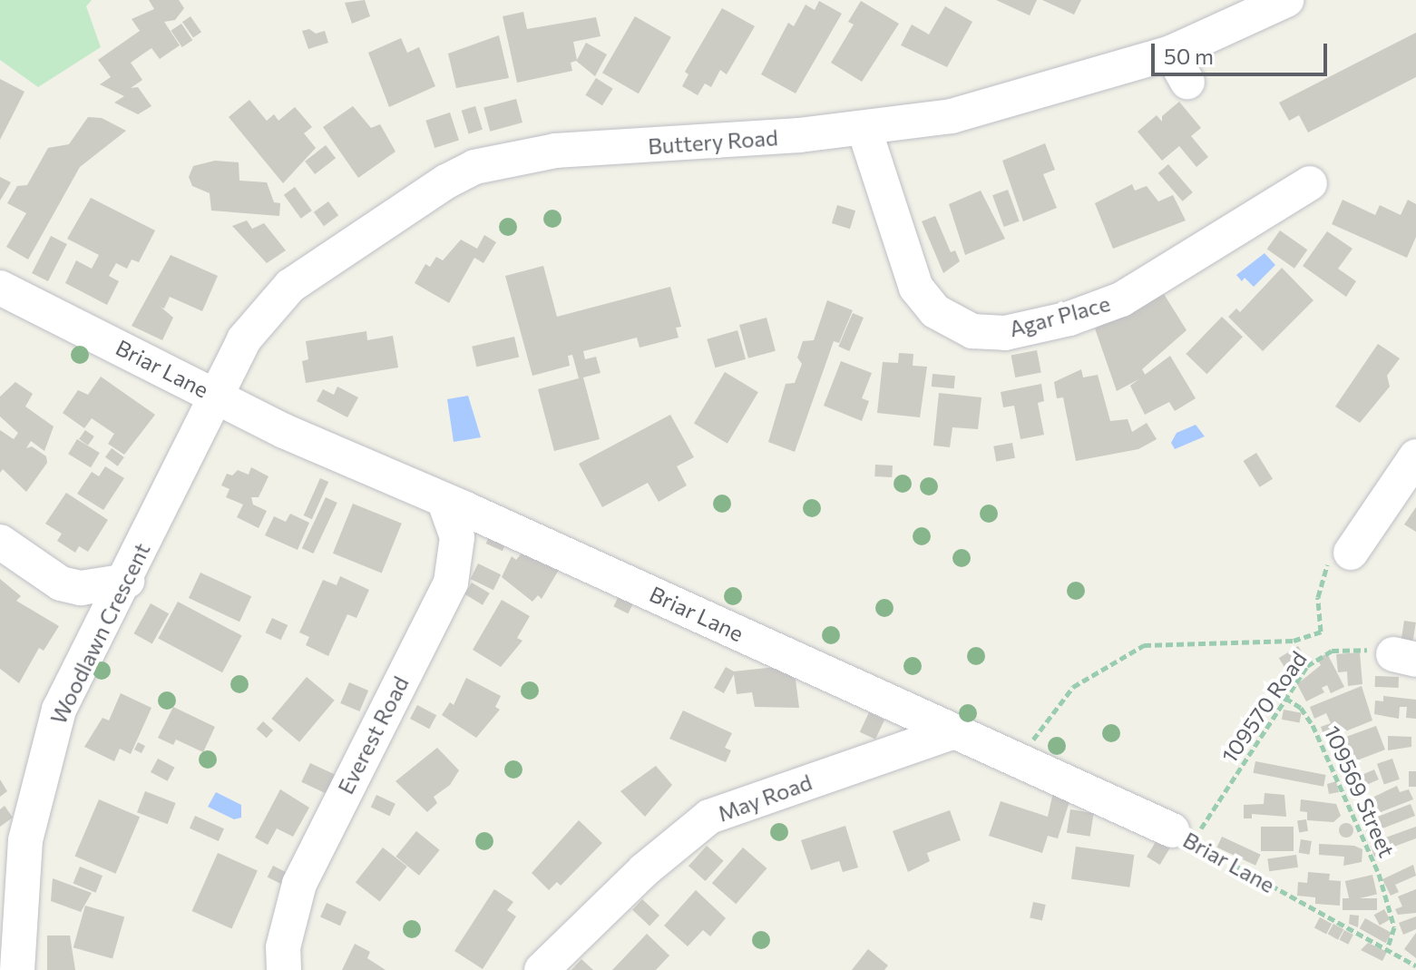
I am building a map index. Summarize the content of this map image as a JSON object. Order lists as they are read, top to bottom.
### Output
{
  "streets": {
    "street": [
      "Buttery Road",
      "Agar Place",
      "Briar Lane",
      "Woodlawn Crescent",
      "Everest Road",
      "May Road"
    ],
    "path": ["109570 Road", "109569 Street"]
  },
  "crossings": [
    ["Buttery Road", "Agar Place"],
    ["Buttery Road", "Briar Lane"],
    ["Buttery Road", "Woodlawn Crescent"],
    ["Briar Lane", "Woodlawn Crescent"],
    ["Briar Lane", "109570 Road"],
    ["Briar Lane", "Everest Road"],
    ["Briar Lane", "109569 Street"],
    ["Briar Lane", "May Road"],
    ["109570 Road", "109569 Street"]
  ],
  "scale_bar": "50 m"
}
